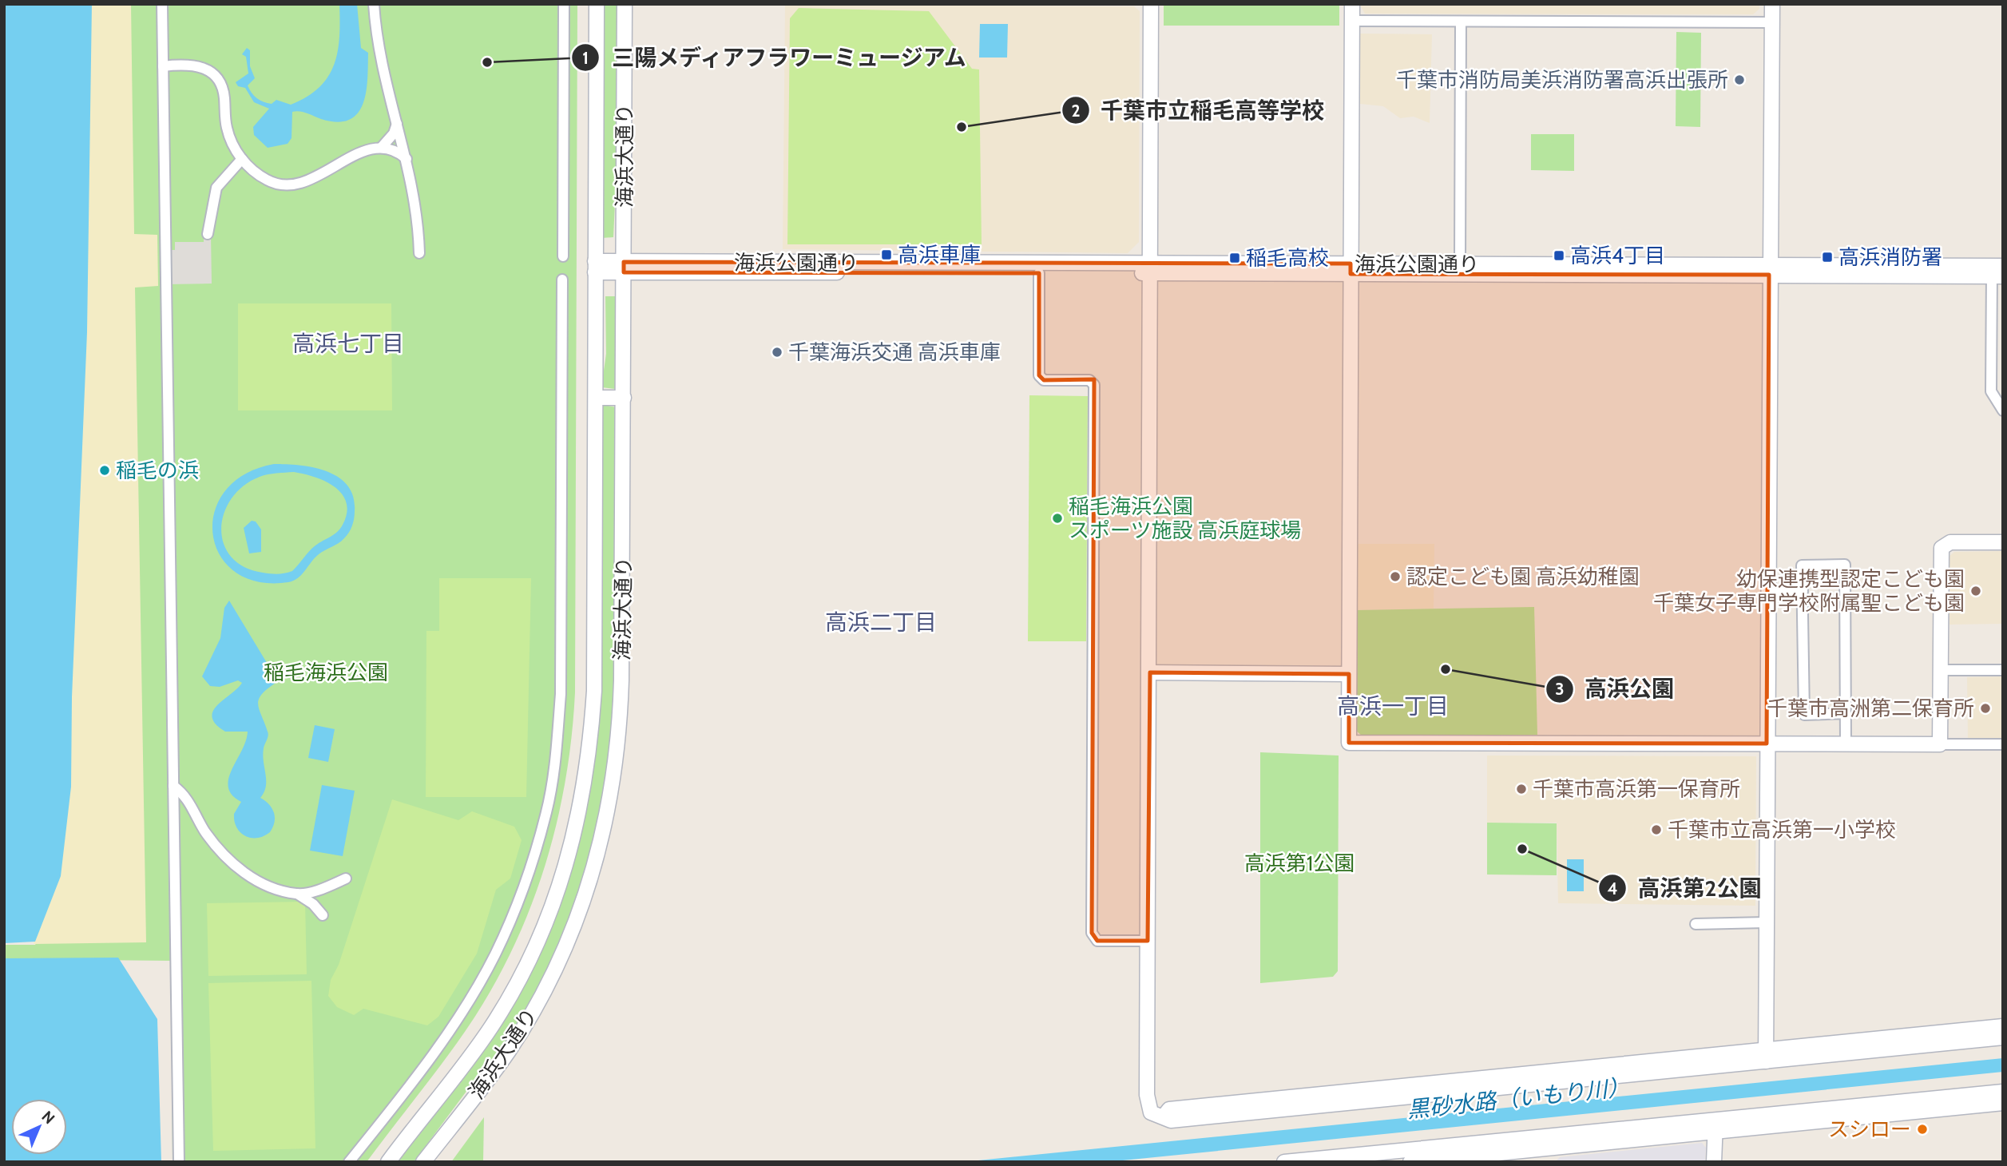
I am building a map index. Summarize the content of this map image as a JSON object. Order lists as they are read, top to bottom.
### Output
{
  "streets": {
    "street": ["海浜大通り", "海浜公園通り"]
  },
  "crossings": [
    ["海浜大通り", "海浜公園通り"]
  ],
  "districts": ["高浜七丁目", "高浜二丁目", "高浜一丁目"],
  "water": ["黒砂水路（いもり川）"],
  "parks": ["稲毛海浜公園", "高浜第1公園"],
  "places": {
    "other": [
      "三陽メディアフラワーミュージアム",
      "千葉市消防局美浜消防署高浜出張所",
      "千葉市立稲毛高等学校",
      "千葉海浜交通 高浜車庫",
      "稲毛の浜",
      "稲毛海浜公園 スポーツ施設 高浜庭球場",
      "認定こども園 高浜幼稚園",
      "幼保連携型認定こども園 千葉女子専門学校附属聖こども園",
      "高浜公園",
      "千葉市高洲第二保育所",
      "千葉市高浜第一保育所",
      "千葉市立高浜第一小学校",
      "高浜第2公園",
      "スシロー"
    ],
    "transit": [
      "高浜車庫",
      "高浜4丁目",
      "高浜消防署",
      "稲毛高校"
    ]
  },
  "north": "top right"
}
